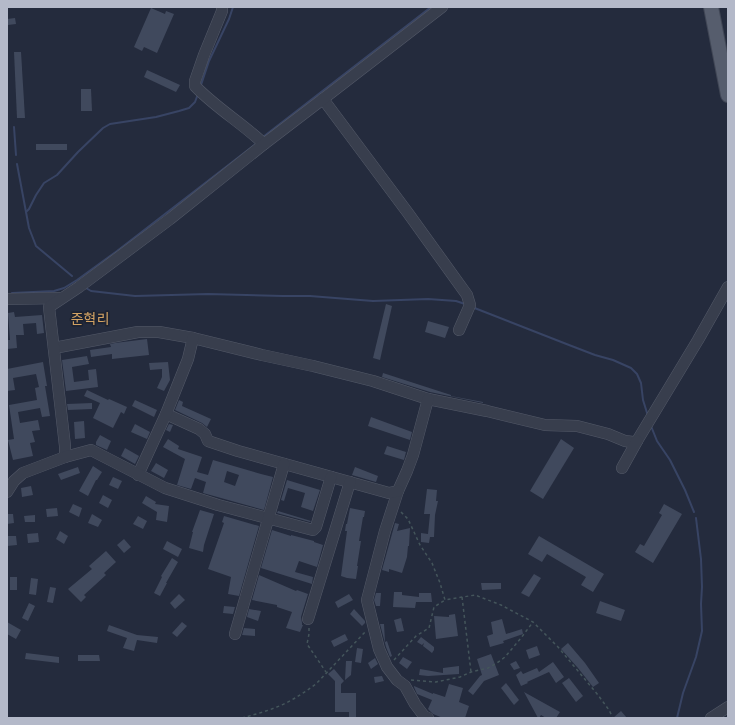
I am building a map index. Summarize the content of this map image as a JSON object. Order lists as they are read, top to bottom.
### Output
{
  "districts": ["준혁리"]
}
